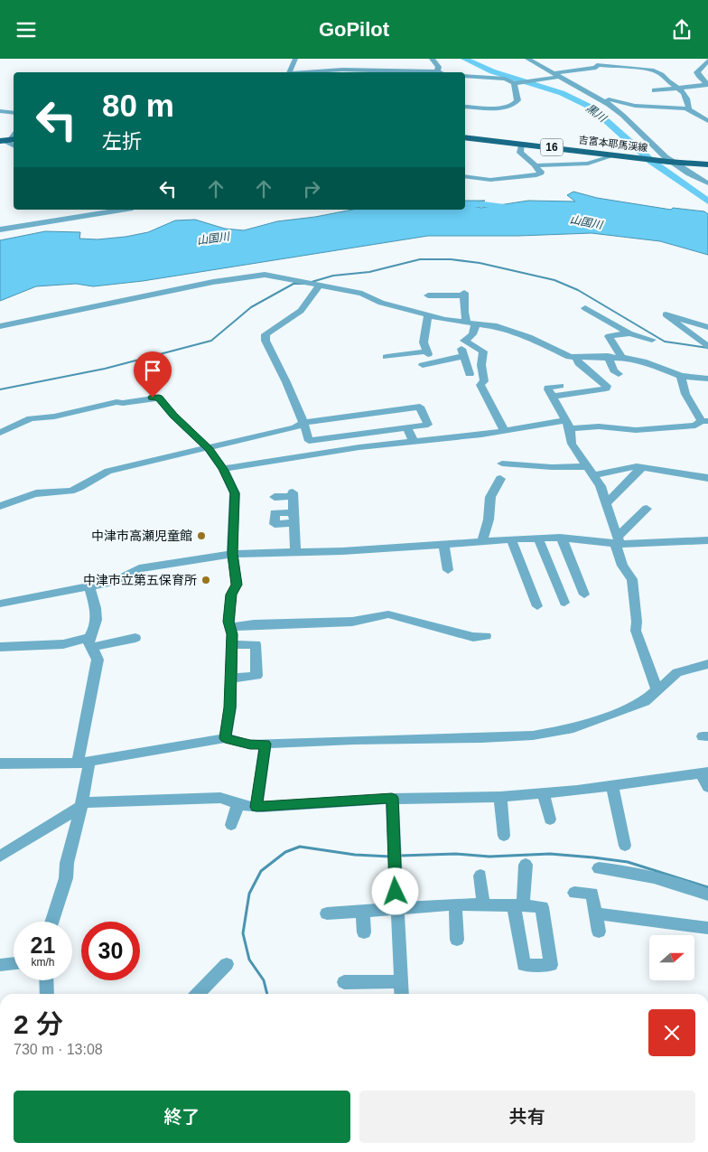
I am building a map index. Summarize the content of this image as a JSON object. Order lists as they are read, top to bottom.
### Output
{
  "streets": {
    "main road": ["吉富本耶馬渓線", "16"]
  },
  "water": ["黒川", "山国川"],
  "places": ["中津市高瀬児童館", "中津市立第五保育所"],
  "north": "right",
  "page": {
    "header": "GoPilot",
    "turn": ["80 m", "左折"],
    "speed": "21 km/h",
    "limit": "30",
    "heading": ["2 分", "730 m · 13:08"],
    "buttons": ["終了", "共有"]
  }
}
